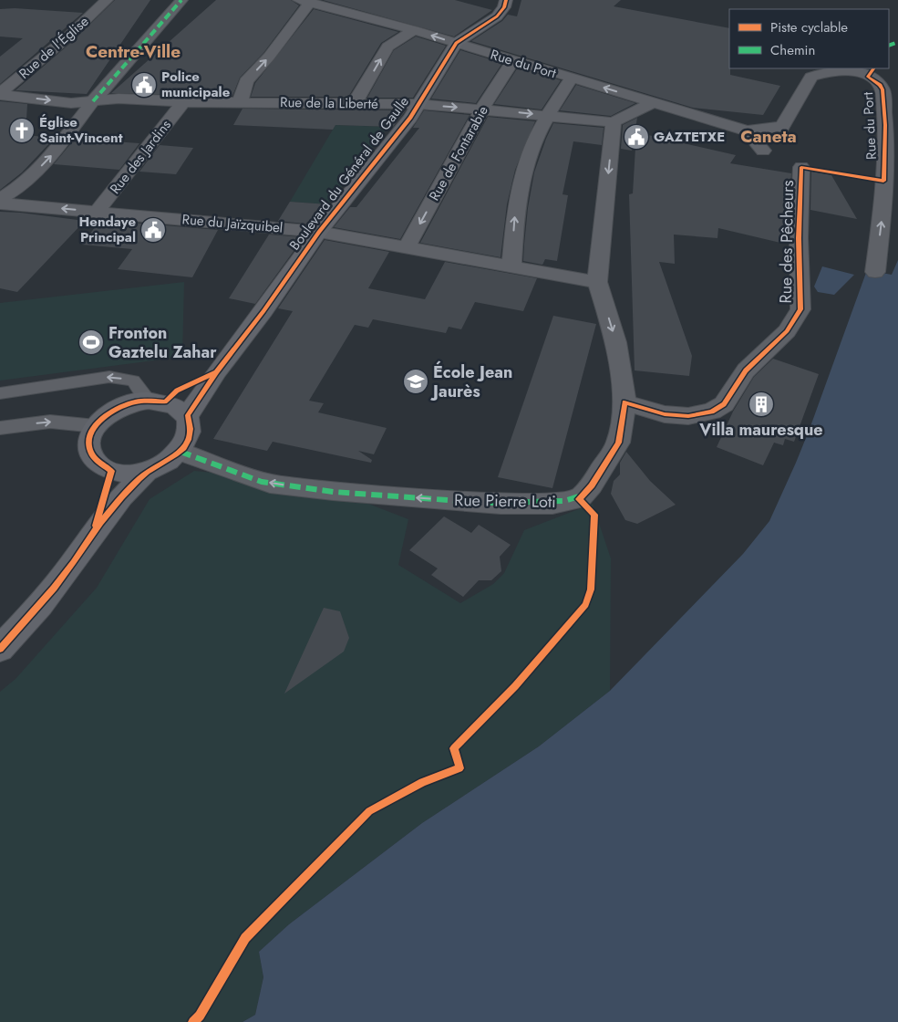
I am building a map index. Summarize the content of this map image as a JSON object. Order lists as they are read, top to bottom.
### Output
{
  "streets": {
    "main road": ["Boulevard du Général de Gaulle"],
    "street": [
      "Rue de l'Église",
      "Rue du Port",
      "Rue de la Liberté",
      "Rue de Fontarabie",
      "Rue des Jardins",
      "Rue du Jaïzquibel",
      "Rue des Pêcheurs",
      "Rue Pierre Loti"
    ]
  },
  "crossings": [
    ["Rue de l'Église", "Rue de la Liberté"],
    ["Rue du Port", "Rue de Fontarabie"],
    ["Rue du Port", "Boulevard du Général de Gaulle"],
    ["Rue de la Liberté", "Rue de Fontarabie"],
    ["Rue de la Liberté", "Rue des Jardins"],
    ["Rue de la Liberté", "Boulevard du Général de Gaulle"],
    ["Rue de la Liberté", "Rue Pierre Loti"],
    ["Rue de Fontarabie", "Rue du Jaïzquibel"],
    ["Rue des Jardins", "Rue du Jaïzquibel"],
    ["Boulevard du Général de Gaulle", "Rue du Jaïzquibel"],
    ["Boulevard du Général de Gaulle", "Rue Pierre Loti"],
    ["Rue du Jaïzquibel", "Rue Pierre Loti"],
    ["Rue des Pêcheurs", "Rue Pierre Loti"]
  ],
  "one_way": ["Rue de la Liberté"],
  "districts": ["Centre-Ville", "Caneta"],
  "places": {
    "public building": ["Police municipale", "GAZTETXE", "Hendaye Principal"],
    "church": ["Église Saint-Vincent"],
    "sports": ["Fronton Gaztelu Zahar"],
    "school or university": ["École Jean Jaurès"],
    "building": ["Villa mauresque"]
  },
  "legend": ["Piste cyclable", "Chemin"]
}
